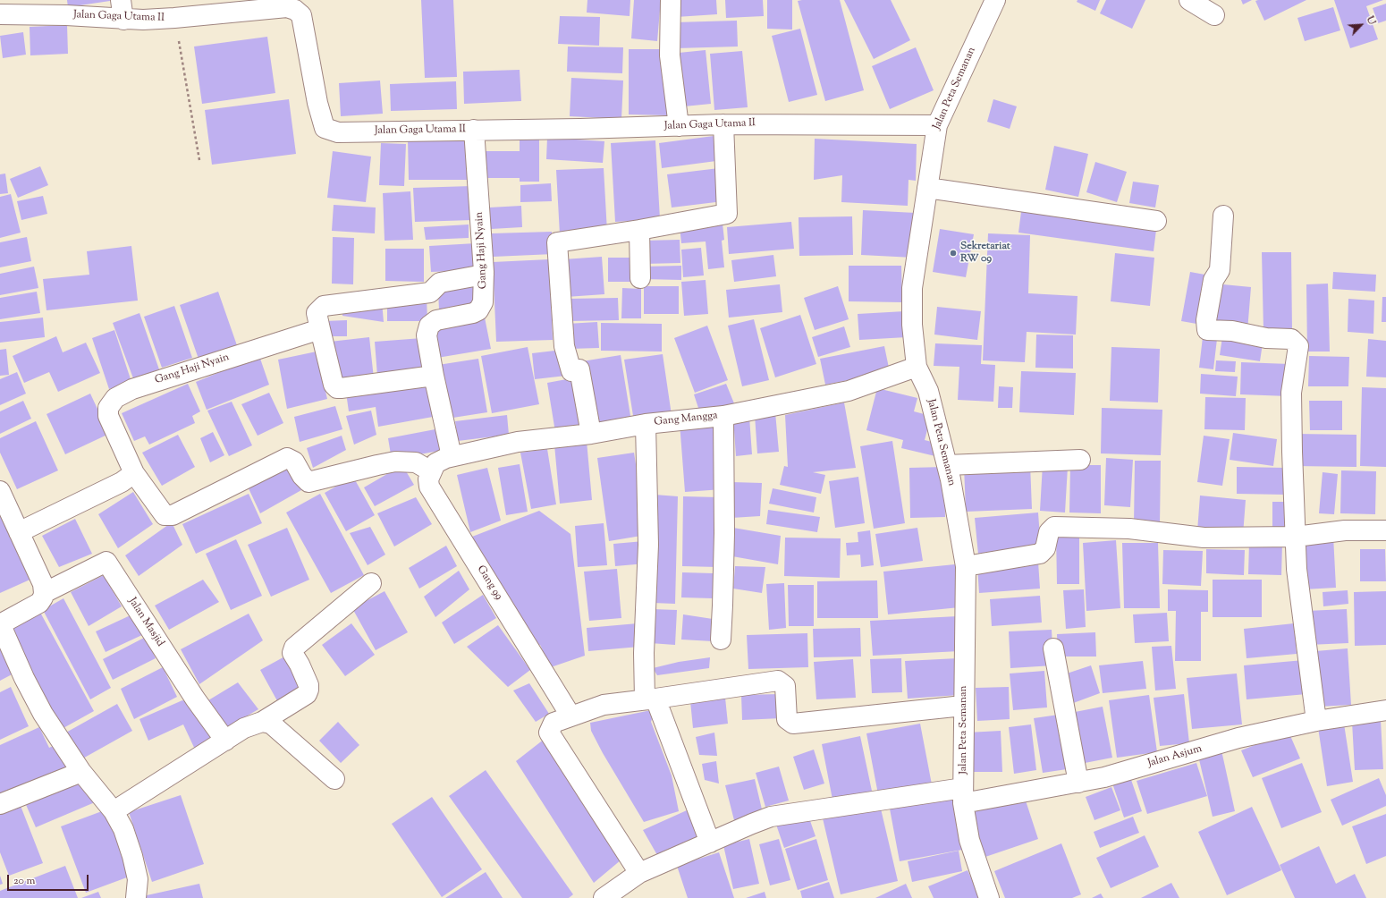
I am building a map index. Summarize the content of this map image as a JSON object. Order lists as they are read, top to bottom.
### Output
{
  "streets": {
    "street": [
      "Jalan Gaga Utama II",
      "Jalan Peta Semanan",
      "Gang Haji Nyain",
      "Gang Mangga",
      "Gang 99",
      "Jalan Masjid",
      "Jalan Asjum"
    ]
  },
  "crossings": [
    ["Jalan Gaga Utama II", "Jalan Peta Semanan"],
    ["Jalan Gaga Utama II", "Gang Haji Nyain"],
    ["Jalan Peta Semanan", "Gang Mangga"],
    ["Jalan Peta Semanan", "Jalan Asjum"],
    ["Gang Haji Nyain", "Gang 99"]
  ],
  "places": ["Sekretariat RW 09"],
  "scale_bar": "20 m",
  "north": "top right"
}
